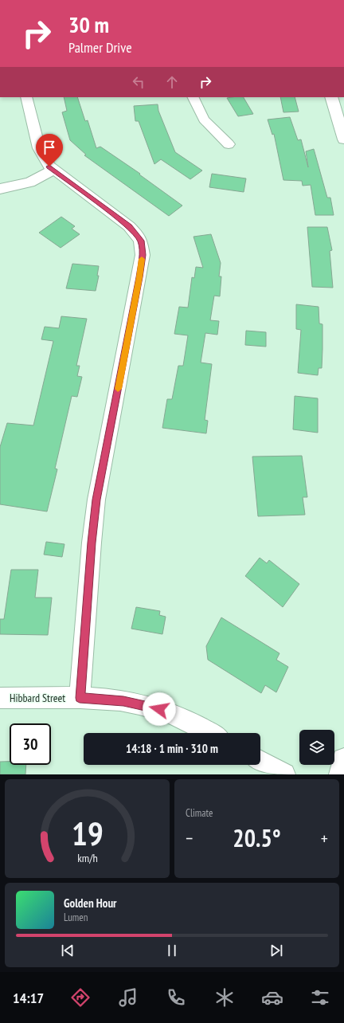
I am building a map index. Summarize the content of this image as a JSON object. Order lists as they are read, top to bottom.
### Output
{
  "streets": {
    "street": ["Hibbard Street"]
  },
  "page": {
    "turn": ["30 m", "Palmer Drive"],
    "limit": "30",
    "trip": "14:18 · 1 min · 310 m",
    "tile": "Climate",
    "heat": ["−", "20.5°", "+"],
    "song": ["Golden Hour", "Lumen"],
    "tabs": "14:17",
    "gauge": ["19", "km/h"]
  }
}
